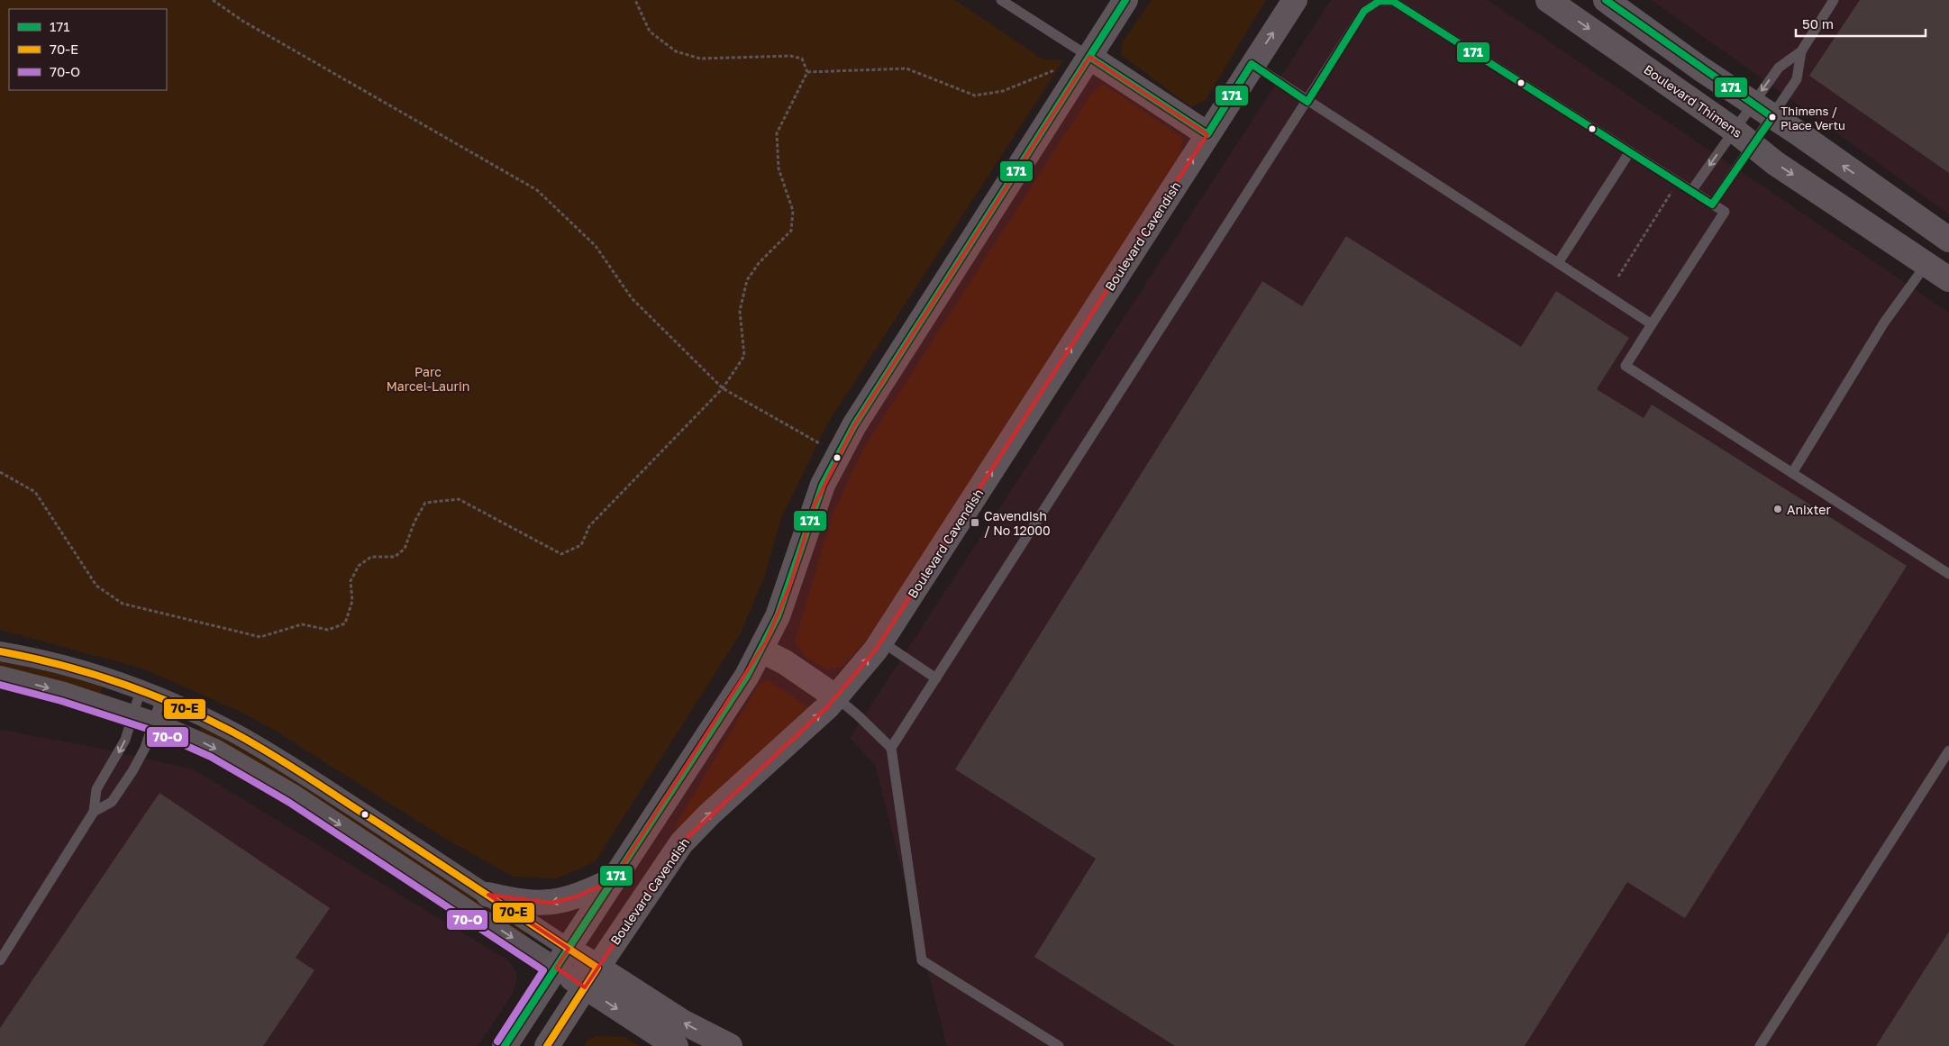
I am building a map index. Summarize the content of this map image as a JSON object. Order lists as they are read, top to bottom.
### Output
{
  "streets": {
    "main road": ["Boulevard Thimens", "Boulevard Cavendish"]
  },
  "parks": ["Parc Marcel-Laurin"],
  "places": {
    "other": ["Thimens / Place Vertu", "Anixter"],
    "transit": ["Cavendish / No 12000"]
  },
  "lines": ["transit line 171", "transit line 70-E", "transit line 70-O"],
  "legend": ["171", "70-E", "70-O"],
  "scale_bar": "50 m"
}
